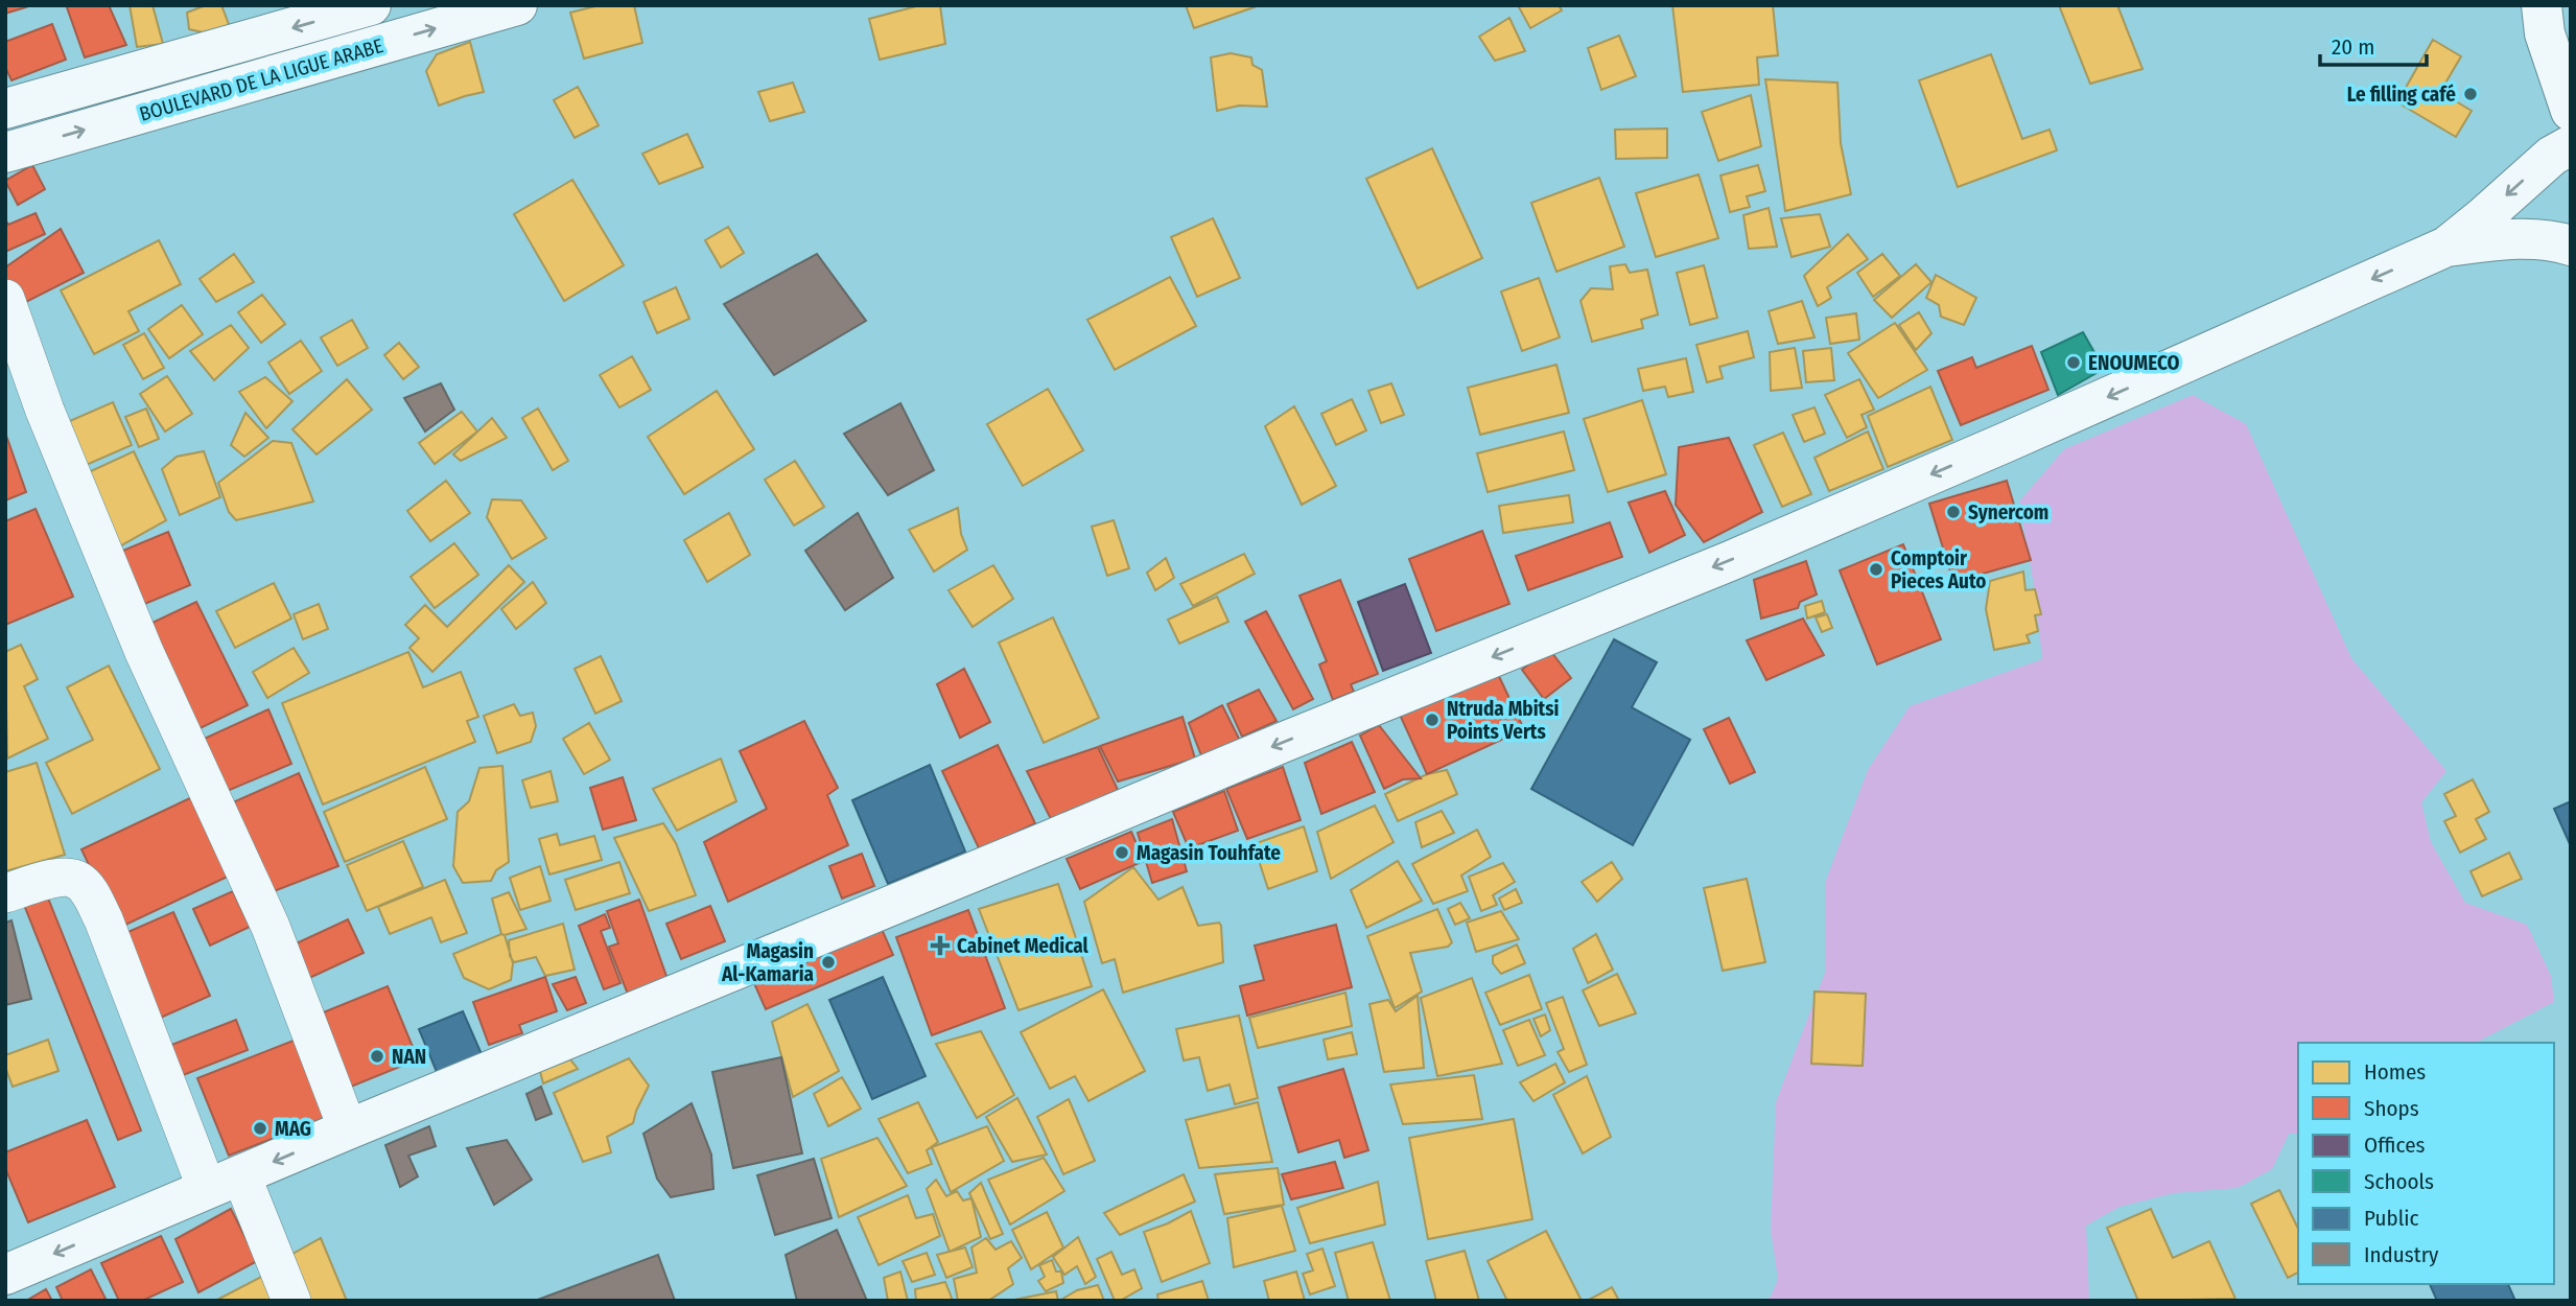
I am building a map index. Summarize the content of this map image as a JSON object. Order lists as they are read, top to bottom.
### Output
{
  "streets": {
    "street": ["BOULEVARD DE LA LIGUE ARABE"]
  },
  "places": {
    "other": [
      "Le filling café",
      "ENOUMECO",
      "Synercom",
      "Comptoir Pieces Auto",
      "Ntruda Mbitsi Points Verts",
      "Magasin Touhfate",
      "Magasin Al-Kamaria",
      "NAN",
      "MAG"
    ],
    "health": ["Cabinet Medical"]
  },
  "legend": [
    "Homes",
    "Shops",
    "Offices",
    "Schools",
    "Public",
    "Industry"
  ],
  "scale_bar": "20 m"
}
